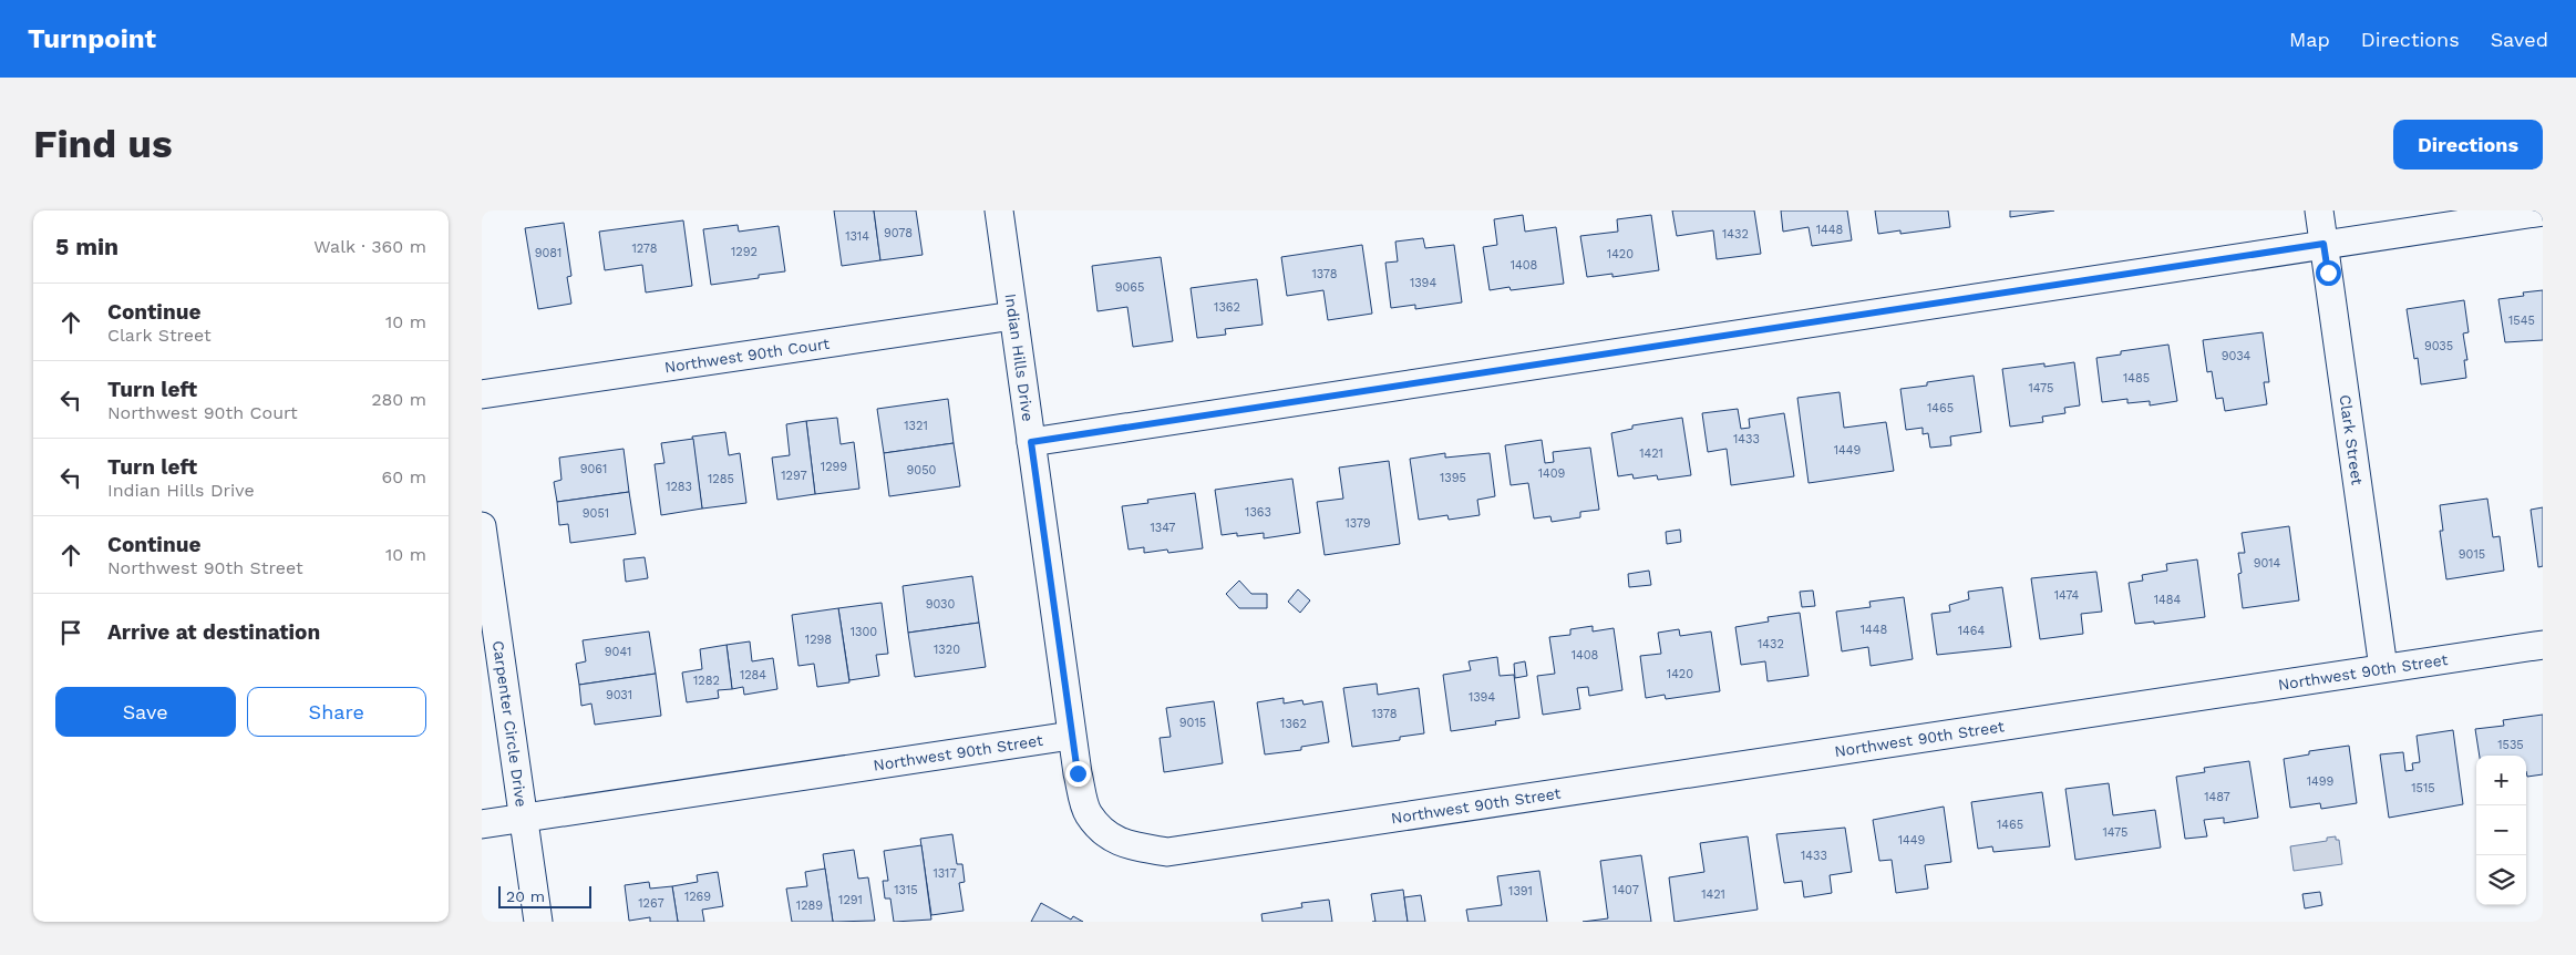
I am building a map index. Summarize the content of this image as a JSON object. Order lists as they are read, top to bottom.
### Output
{
  "streets": {
    "street": [
      "Northwest 90th Court",
      "Indian Hills Drive",
      "Clark Street",
      "Northwest 90th Street",
      "Carpenter Circle Drive"
    ]
  },
  "crossings": [
    ["Northwest 90th Court", "Indian Hills Drive"],
    ["Indian Hills Drive", "Northwest 90th Street"],
    ["Clark Street", "Northwest 90th Street"],
    ["Northwest 90th Street", "Carpenter Circle Drive"]
  ],
  "house_numbers": [
    "1448",
    "9078",
    "1432",
    "1314",
    "1278",
    "1292",
    "9081",
    "1420",
    "1408",
    "1378",
    "1394",
    "9065",
    "1362",
    "1545",
    "9035",
    "9034",
    "1485",
    "1475",
    "1465",
    "1321",
    "1433",
    "1449",
    "1421",
    "1299",
    "9061",
    "9050",
    "1409",
    "1297",
    "1395",
    "1285",
    "1283",
    "1363",
    "9051",
    "1379",
    "1347",
    "9015",
    "9014",
    "1474",
    "1484",
    "9030",
    "1448",
    "1464",
    "1300",
    "1298",
    "1432",
    "1320",
    "9041",
    "1408",
    "1420",
    "1284",
    "1282",
    "9031",
    "1394",
    "1378",
    "9015",
    "1362",
    "1535",
    "1499",
    "1515",
    "1487",
    "1465",
    "1475",
    "1449",
    "1433",
    "1317",
    "1315",
    "1407",
    "1391",
    "1421",
    "1269",
    "1291",
    "1267",
    "1289"
  ],
  "scale_bar": "20 m",
  "page": {
    "header": "Turnpoint",
    "nav": ["Map", "Directions", "Saved"],
    "buttons": [
      "Directions",
      ["Save", "Share"]
    ],
    "title": "Find us",
    "heading": ["5 min", "Walk · 360 m"],
    "list": [
      ["Continue", "Clark Street", "10 m"],
      ["Turn left", "Northwest 90th Court", "280 m"],
      ["Turn left", "Indian Hills Drive", "60 m"],
      ["Continue", "Northwest 90th Street", "10 m"],
      "Arrive at destination"
    ],
    "map_buttons": ["+", "−"],
    "scale": "20 m"
  }
}
